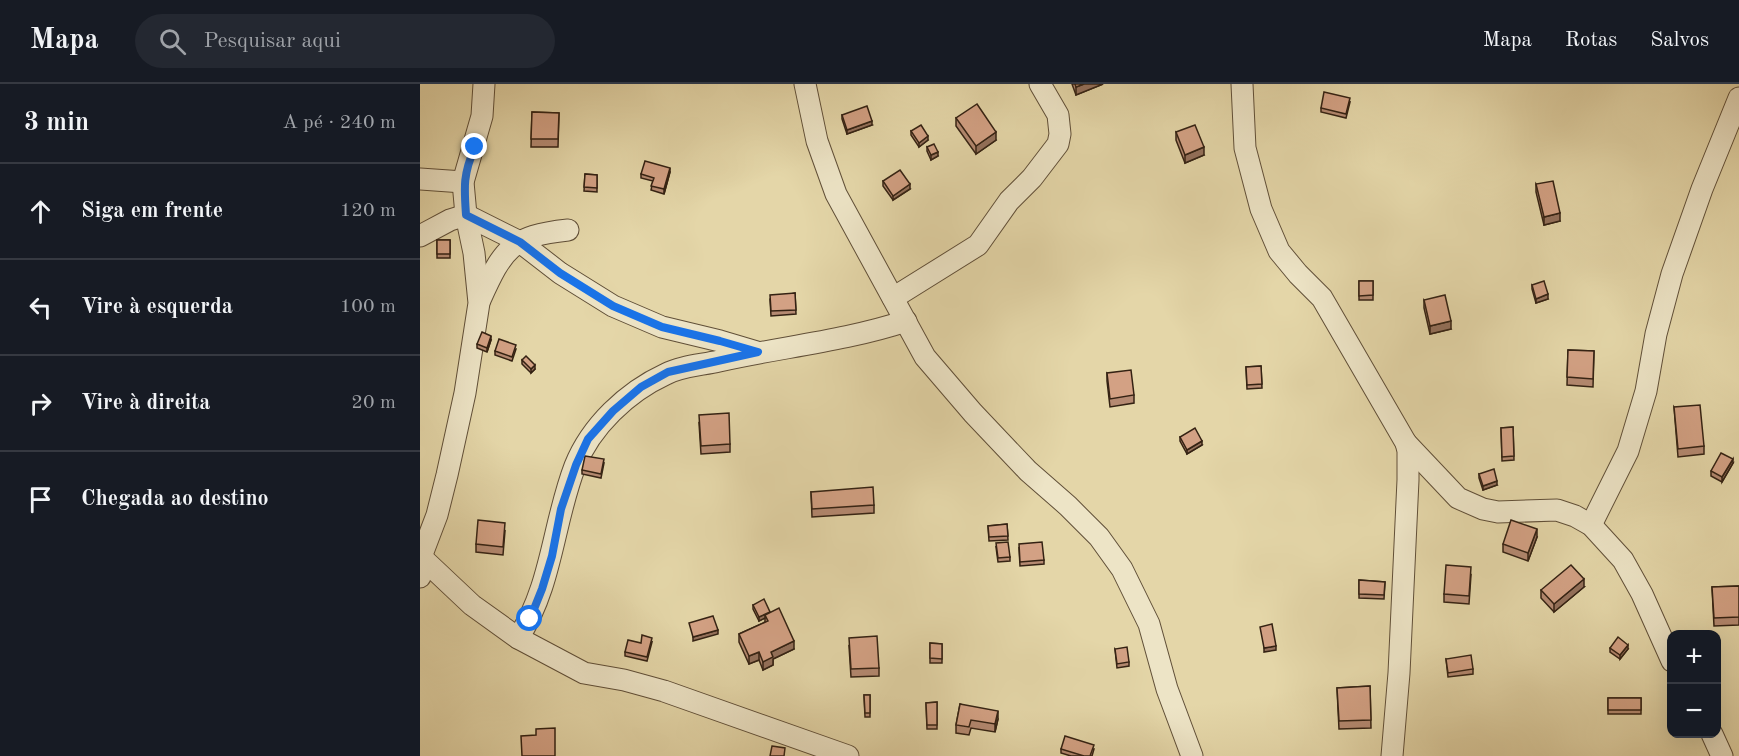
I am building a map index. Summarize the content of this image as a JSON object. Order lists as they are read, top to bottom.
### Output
{
  "page": {
    "header": "Mapa",
    "search": "Pesquisar aqui",
    "nav": ["Mapa", "Rotas", "Salvos"],
    "heading": ["3 min", "A pé · 240 m"],
    "list": [
      ["Siga em frente", "120 m"],
      ["Vire à esquerda", "100 m"],
      ["Vire à direita", "20 m"],
      "Chegada ao destino"
    ],
    "map_buttons": ["+", "−"]
  }
}
